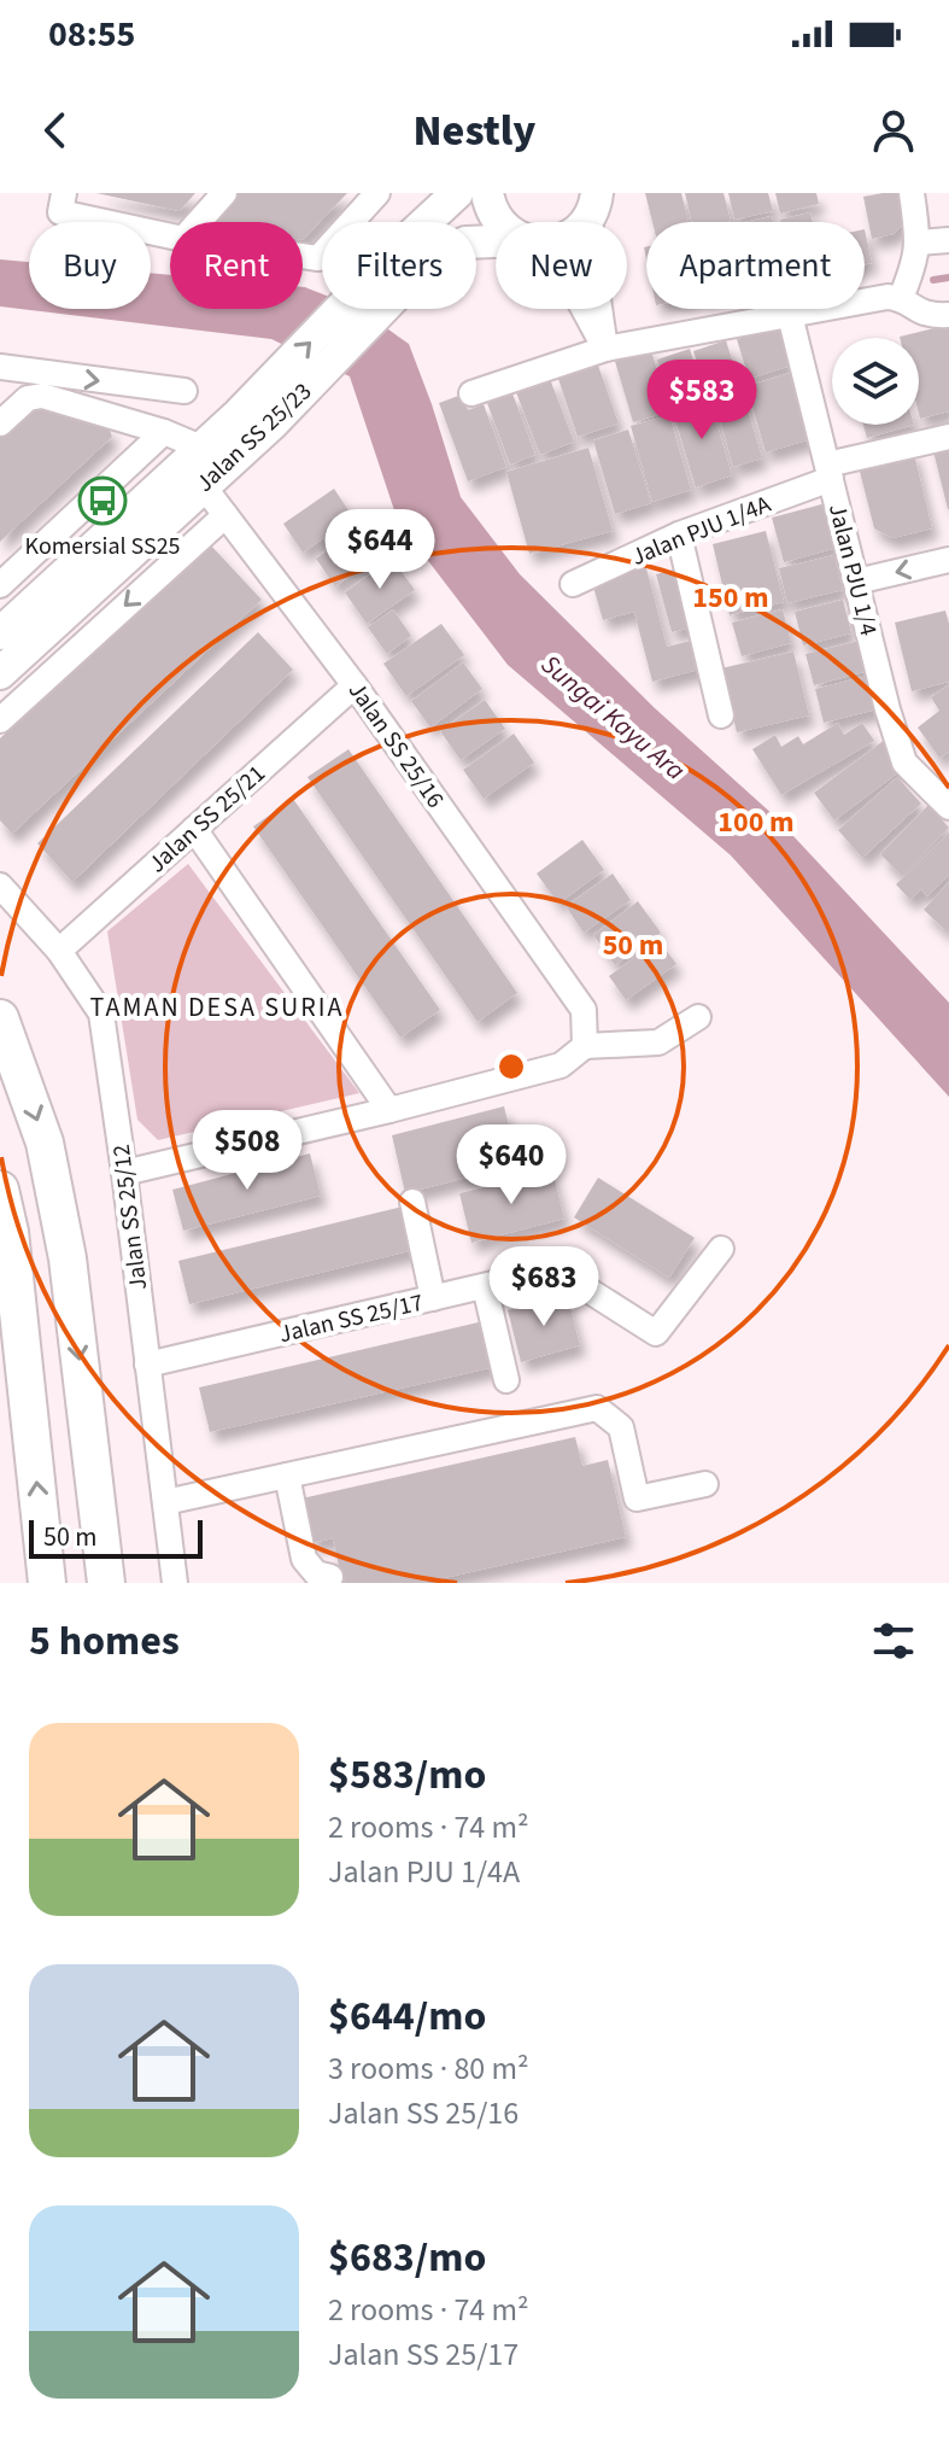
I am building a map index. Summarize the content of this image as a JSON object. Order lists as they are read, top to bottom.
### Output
{
  "streets": {
    "main road": ["Jalan SS 25/23"],
    "street": [
      "Jalan PJU 1/4A",
      "Jalan PJU 1/4",
      "Jalan SS 25/16",
      "Jalan SS 25/21",
      "Jalan SS 25/12",
      "Jalan SS 25/17"
    ]
  },
  "crossings": [
    ["Jalan SS 25/23", "Jalan SS 25/16"],
    ["Jalan PJU 1/4A", "Jalan PJU 1/4"],
    ["Jalan SS 25/16", "Jalan SS 25/21"],
    ["Jalan SS 25/21", "Jalan SS 25/12"],
    ["Jalan SS 25/12", "Jalan SS 25/17"]
  ],
  "districts": ["TAMAN DESA SURIA"],
  "water": ["Sungai Kayu Ara"],
  "places": {
    "bus stop": ["Komersial SS25"]
  },
  "scale_bar": "50 m",
  "page": {
    "status": "08:55",
    "header": "Nestly",
    "chip": [
      "Buy",
      "Rent",
      "Filters",
      "New",
      "Apartment"
    ],
    "price": [
      "$583",
      "$644",
      "$508",
      "$640",
      "$683"
    ],
    "scale": "50 m",
    "heading": "5 homes",
    "list": [
      {
        "name": "$583/mo",
        "note": "2 rooms · 74 m² · Jalan PJU 1/4A"
      },
      {
        "name": "$644/mo",
        "note": "3 rooms · 80 m² · Jalan SS 25/16"
      },
      {
        "name": "$683/mo",
        "note": "2 rooms · 74 m² · Jalan SS 25/17"
      }
    ]
  },
  "rings": ["150 m", "100 m", "50 m"]
}
